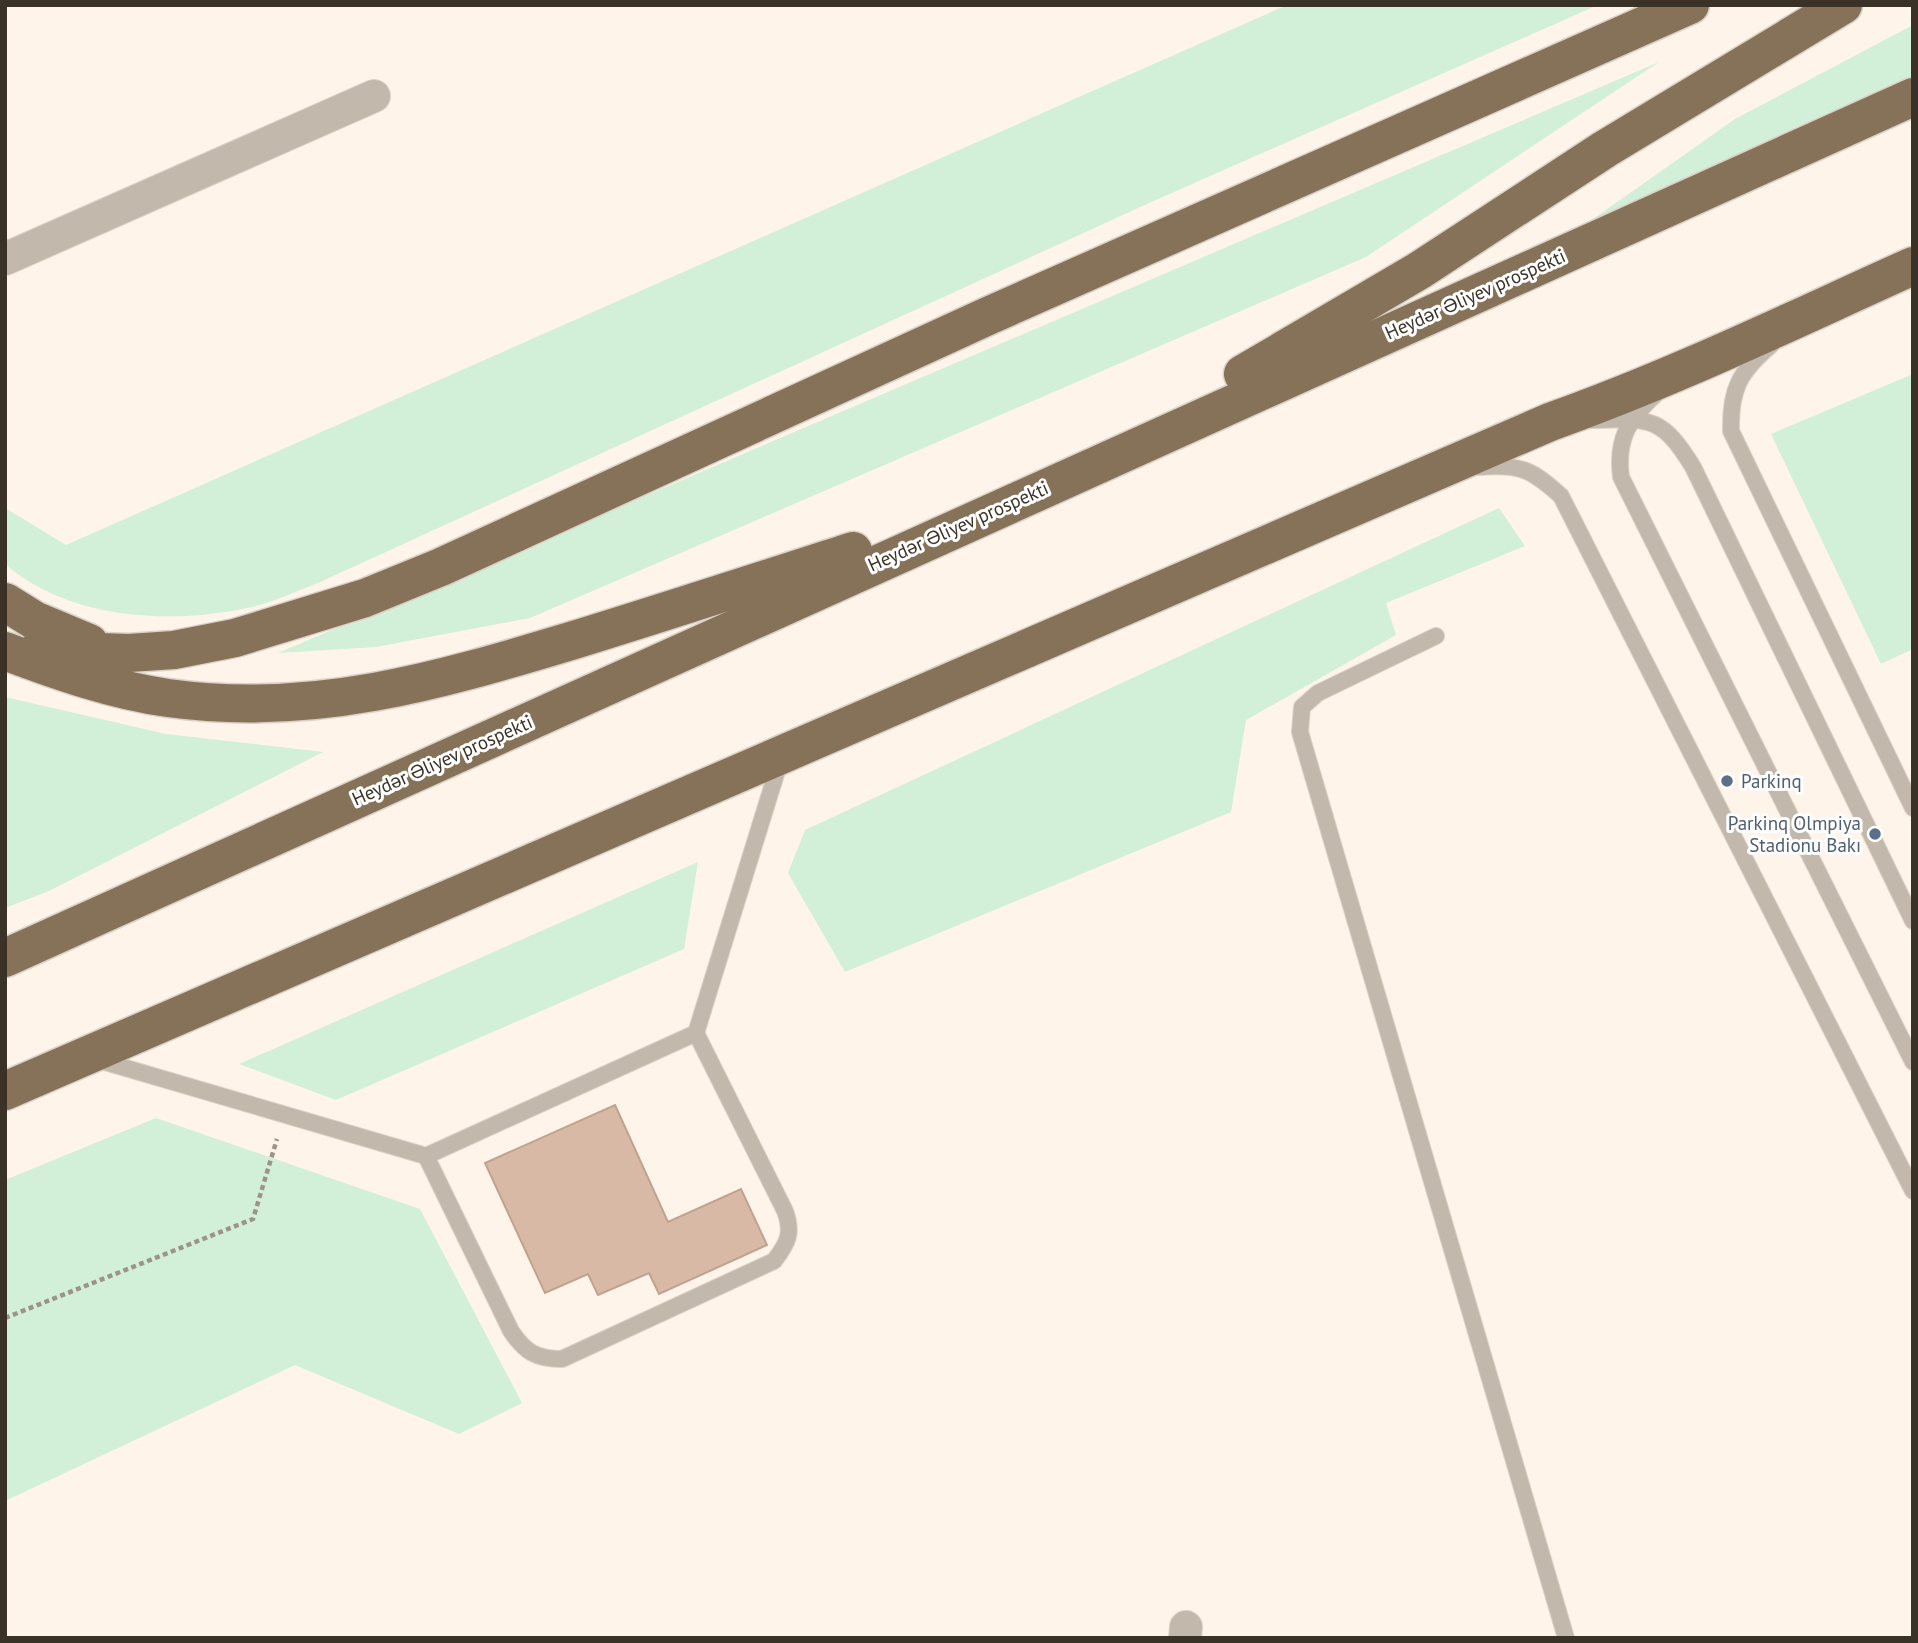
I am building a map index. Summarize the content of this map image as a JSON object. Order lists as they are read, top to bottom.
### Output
{
  "streets": {
    "highway": ["Heydər Əliyev prospekti"]
  },
  "places": ["Parkinq", "Parkinq Olmpiya Stadionu Bakı"]
}
